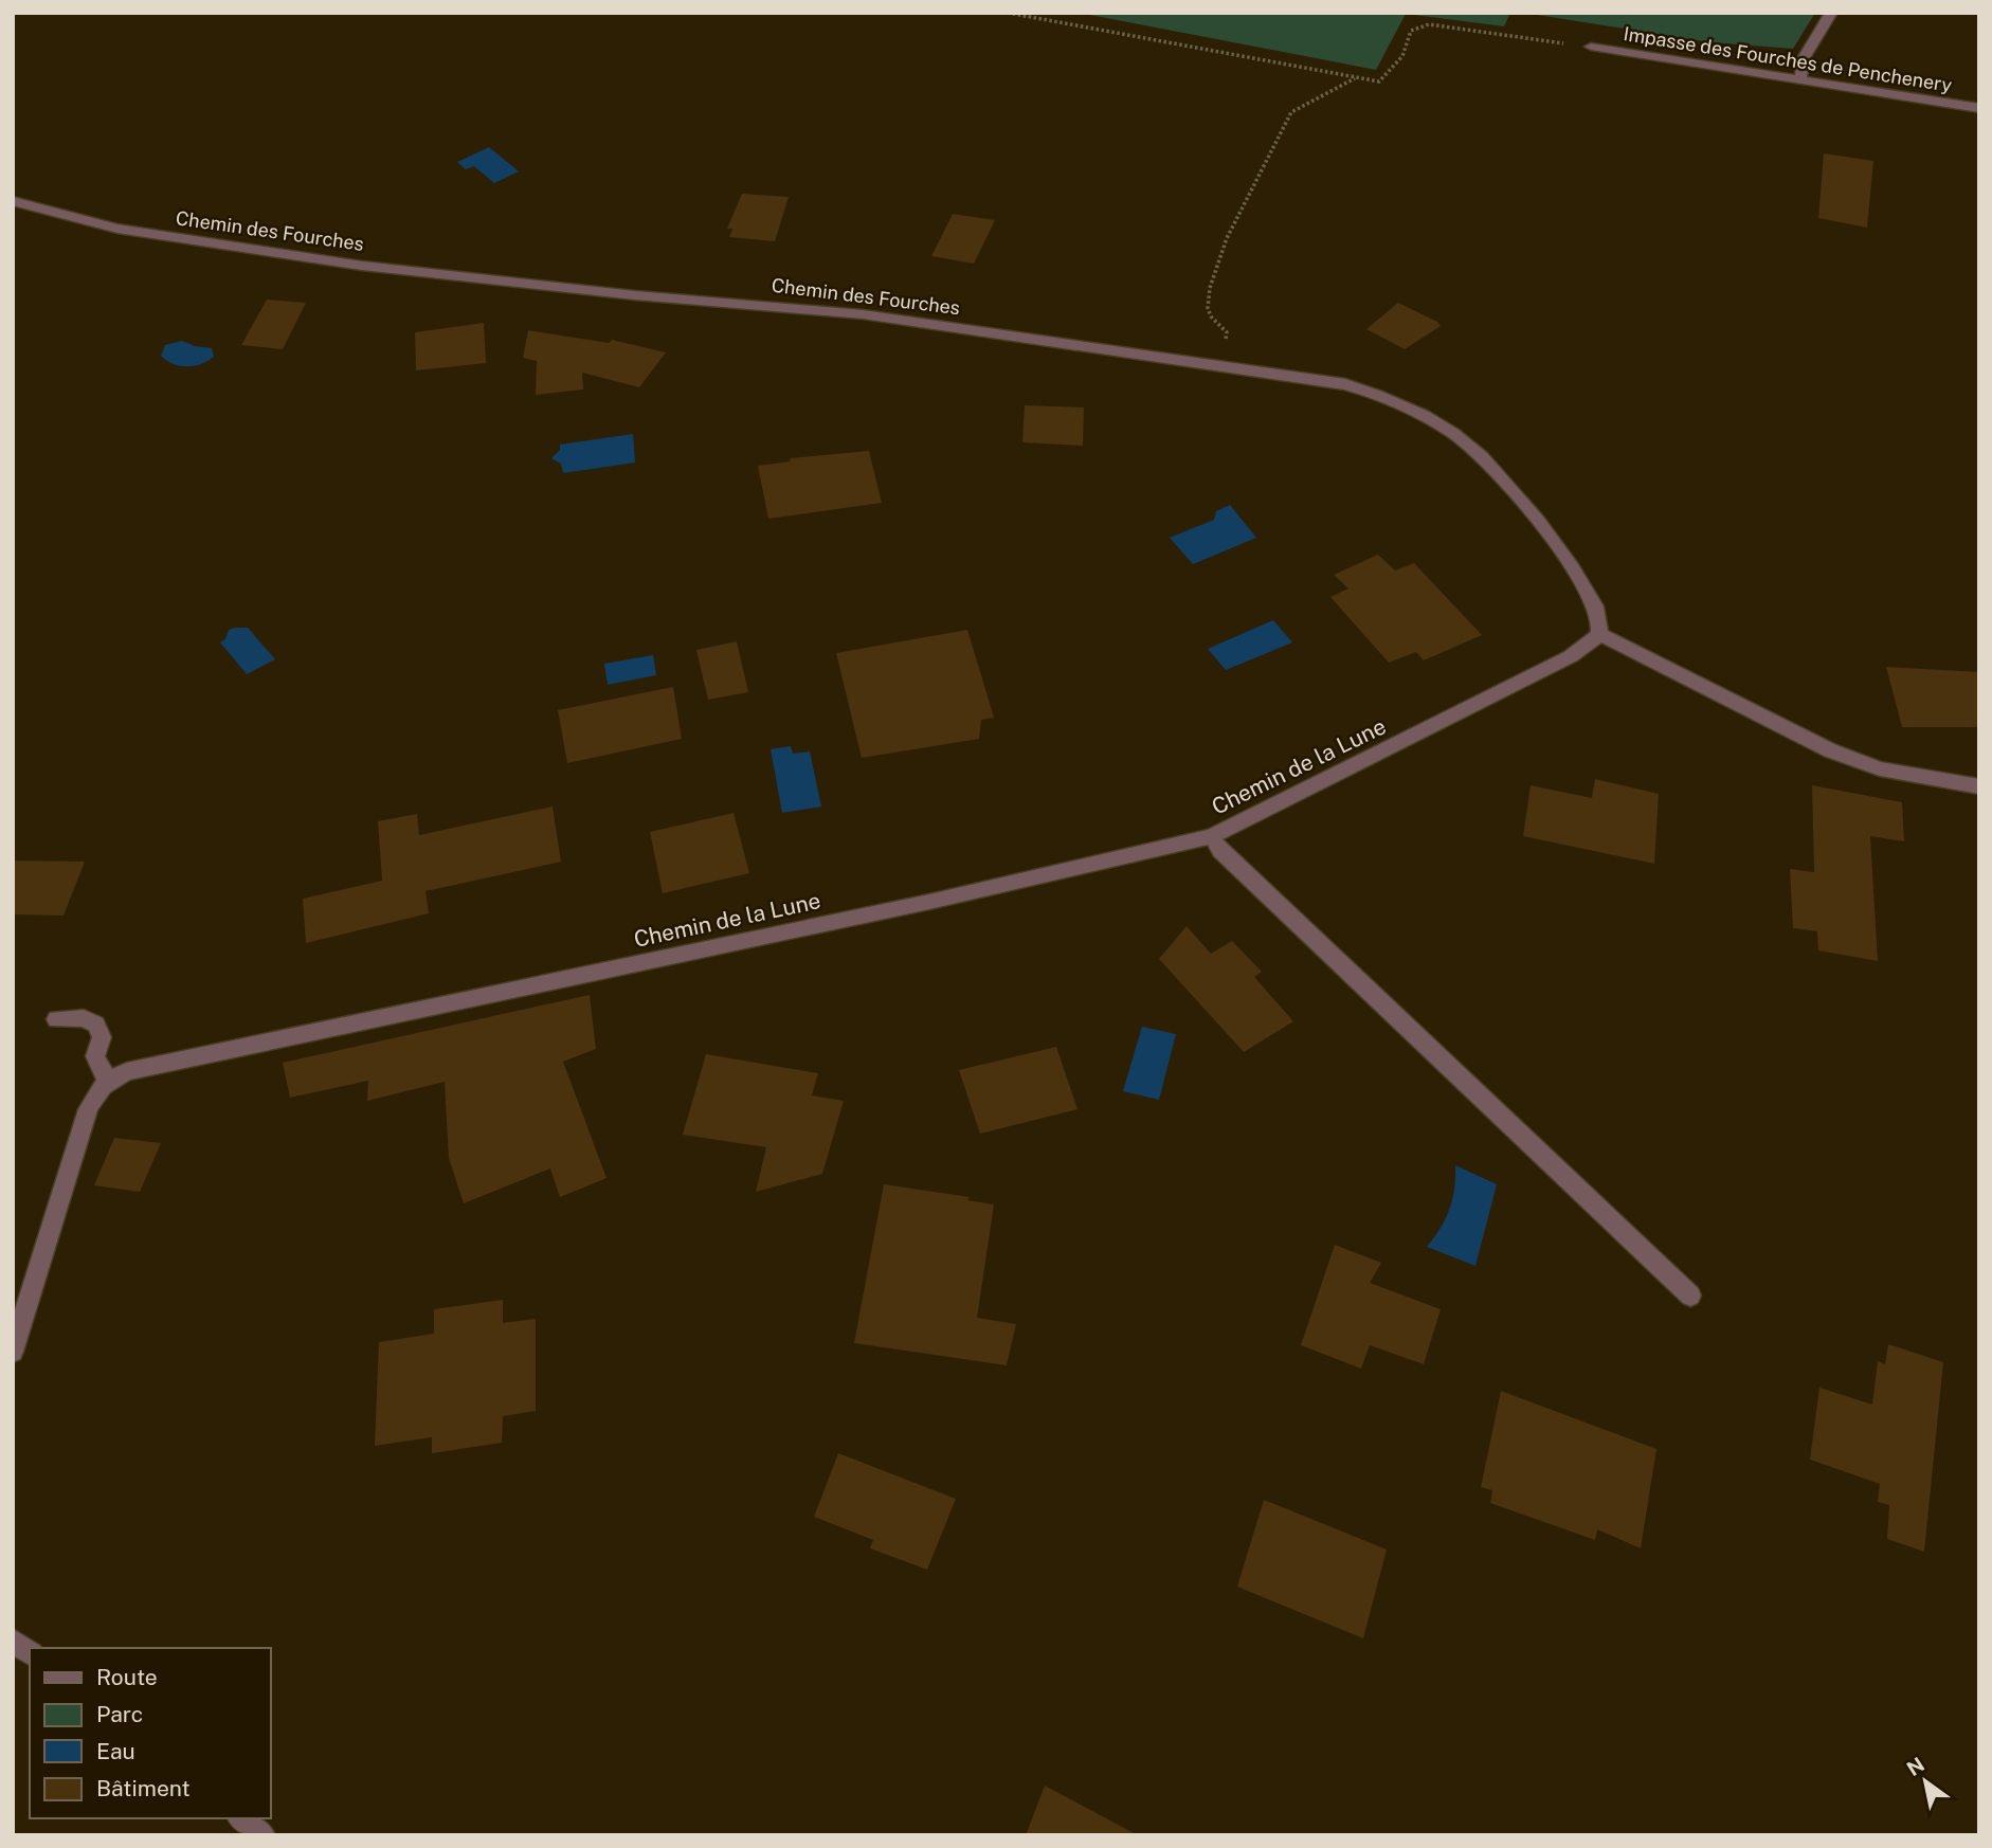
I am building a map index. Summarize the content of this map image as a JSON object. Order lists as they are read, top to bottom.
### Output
{
  "streets": {
    "street": ["Impasse des Fourches de Penchenery", "Chemin des Fourches", "Chemin de la Lune"]
  },
  "crossings": [
    ["Chemin des Fourches", "Chemin de la Lune"]
  ],
  "legend": [
    "Route",
    "Parc",
    "Eau",
    "Bâtiment"
  ],
  "north": "top left"
}
